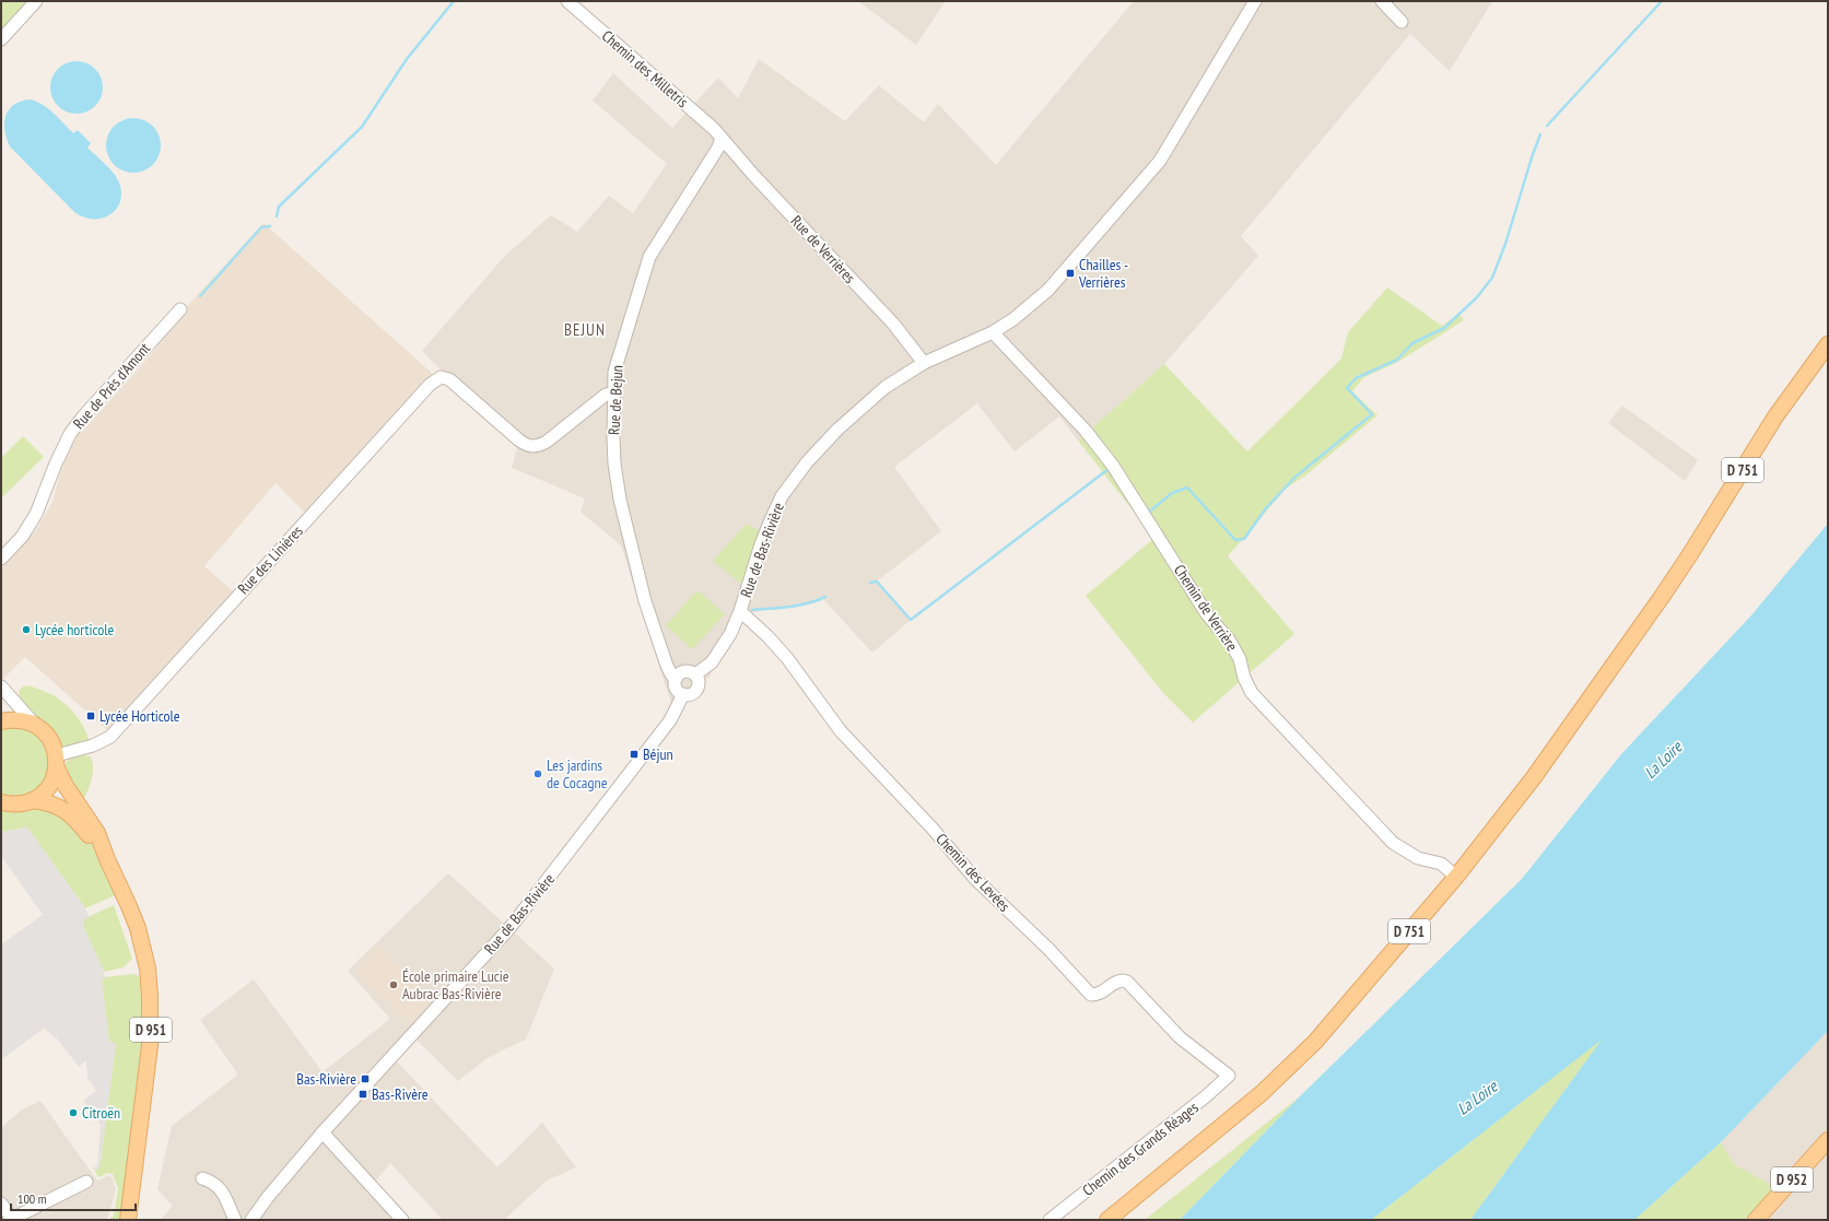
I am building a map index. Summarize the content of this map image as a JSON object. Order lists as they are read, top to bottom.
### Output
{
  "streets": {
    "main road": ["D 751", "D 951", "D 952"],
    "street": [
      "Chemin des Milletris",
      "Rue de Verrières",
      "Rue de Prés d'Amont",
      "Rue de Bejun",
      "Rue de Bas-Rivière",
      "Rue des Linières",
      "Chemin de Verrière",
      "Chemin des Levées",
      "Chemin des Grands Réages"
    ]
  },
  "crossings": [
    ["Chemin des Milletris", "Rue de Verrières"],
    ["Chemin des Milletris", "Rue de Bejun"],
    ["Rue de Verrières", "Rue de Bejun"],
    ["Rue de Verrières", "Rue de Bas-Rivière"],
    ["Rue de Bejun", "Rue de Bas-Rivière"],
    ["Rue de Bejun", "Rue des Linières"],
    ["D 751", "Chemin de Verrière"],
    ["Rue de Bas-Rivière", "Chemin de Verrière"],
    ["Rue de Bas-Rivière", "Chemin des Levées"],
    ["Rue des Linières", "D 951"],
    ["Chemin des Levées", "Chemin des Grands Réages"]
  ],
  "districts": ["BEJUN"],
  "water": ["La Loire"],
  "places": {
    "transit": [
      "Chailles - Verrières",
      "Lycée Horticole",
      "Béjun",
      "Bas-Rivière",
      "Bas-Rivère"
    ],
    "other": [
      "Lycée horticole",
      "Les jardins de Cocagne",
      "École primaire Lucie Aubrac Bas-Rivière",
      "Citroën"
    ]
  },
  "scale_bar": "100 m"
}
